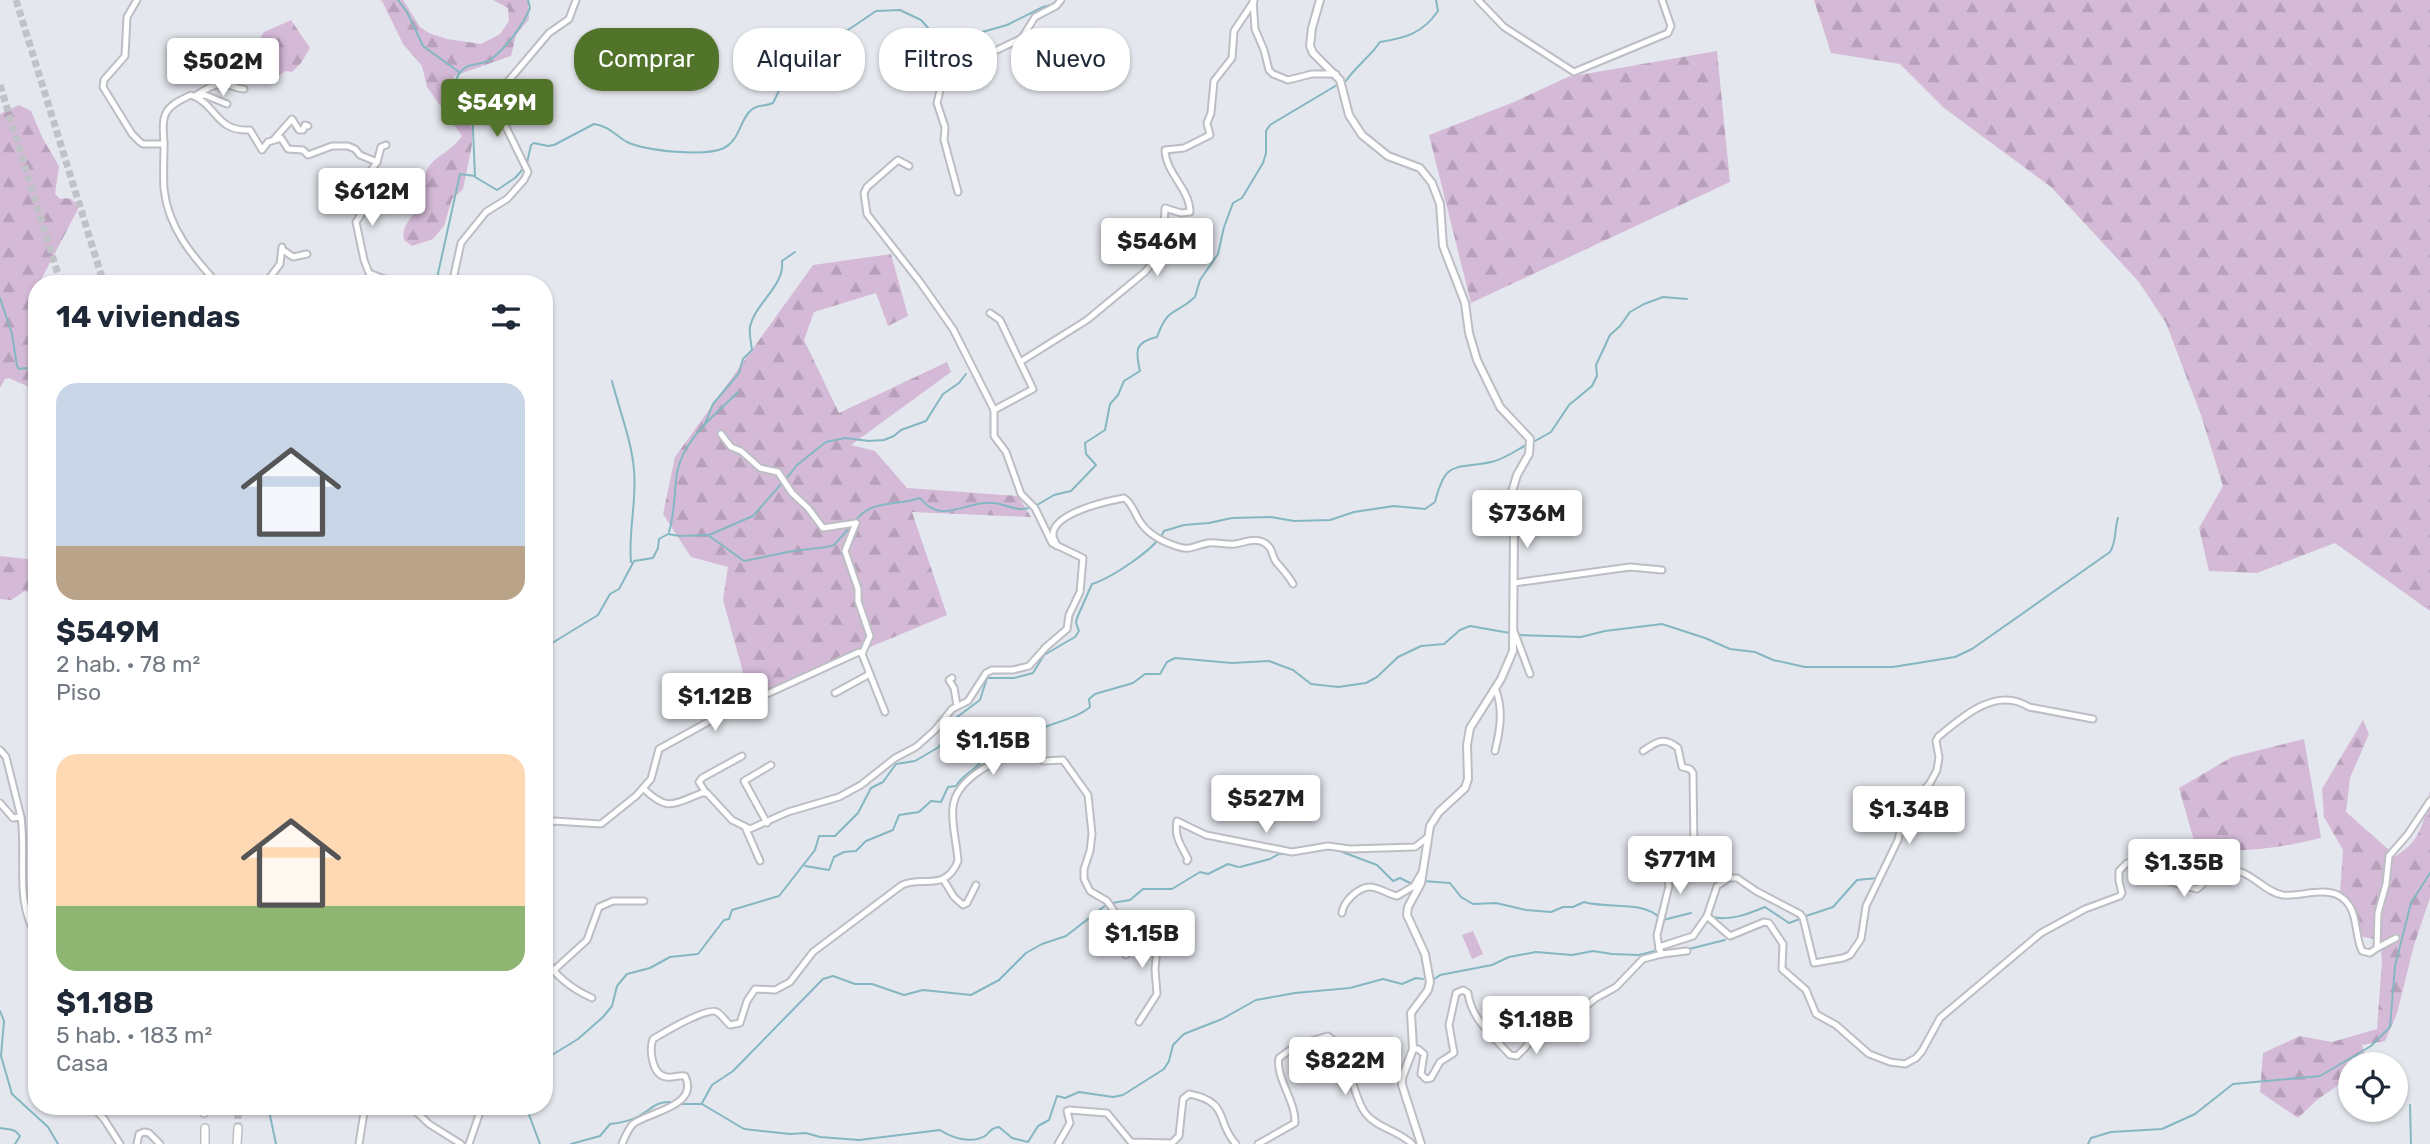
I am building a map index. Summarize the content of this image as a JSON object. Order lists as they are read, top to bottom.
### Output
{
  "page": {
    "chip": [
      "Comprar",
      "Alquilar",
      "Filtros",
      "Nuevo"
    ],
    "price": [
      "$502M",
      "$549M",
      "$612M",
      "$546M",
      "$736M",
      "$1.12B",
      "$1.15B",
      "$527M",
      "$1.34B",
      "$771M",
      "$1.35B",
      "$1.15B",
      "$1.18B",
      "$822M"
    ],
    "heading": "14 viviendas",
    "list": [
      {
        "name": "$549M",
        "note": "2 hab. · 78 m² · Piso"
      },
      {
        "name": "$1.18B",
        "note": "5 hab. · 183 m² · Casa"
      }
    ]
  }
}
